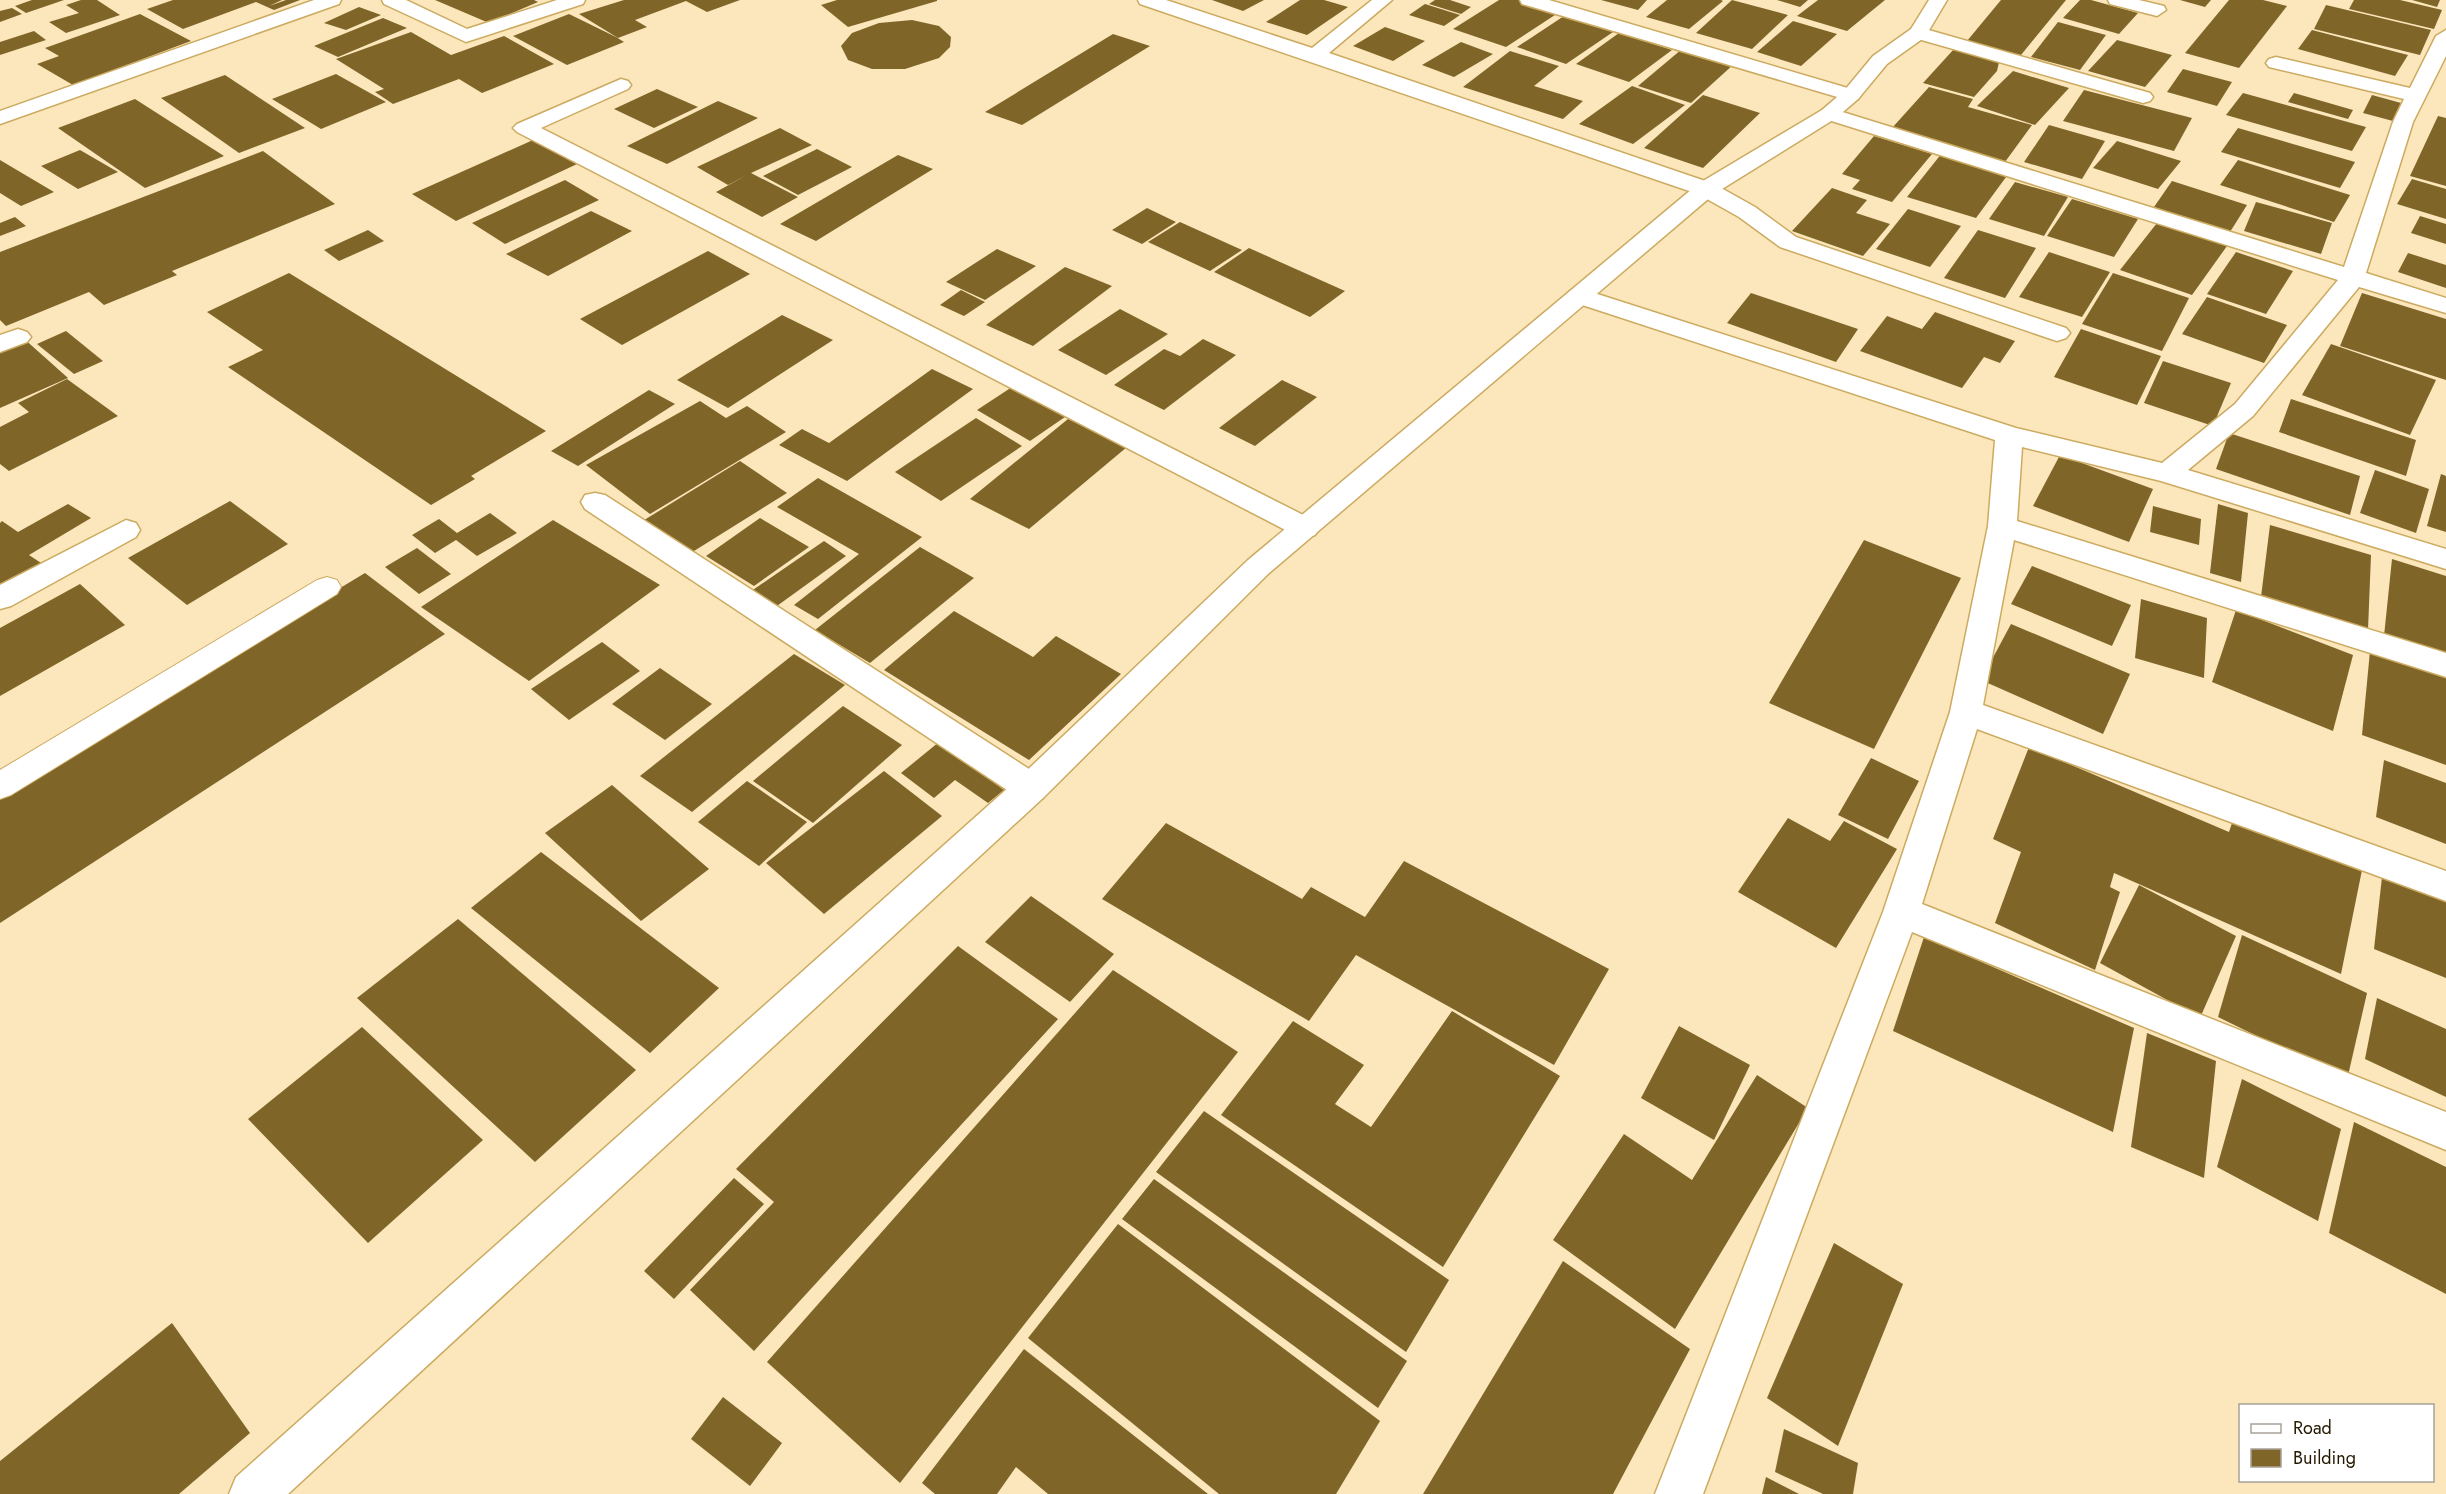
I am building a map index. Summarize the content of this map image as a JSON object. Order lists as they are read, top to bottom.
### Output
{
  "legend": ["Road", "Building"]
}
